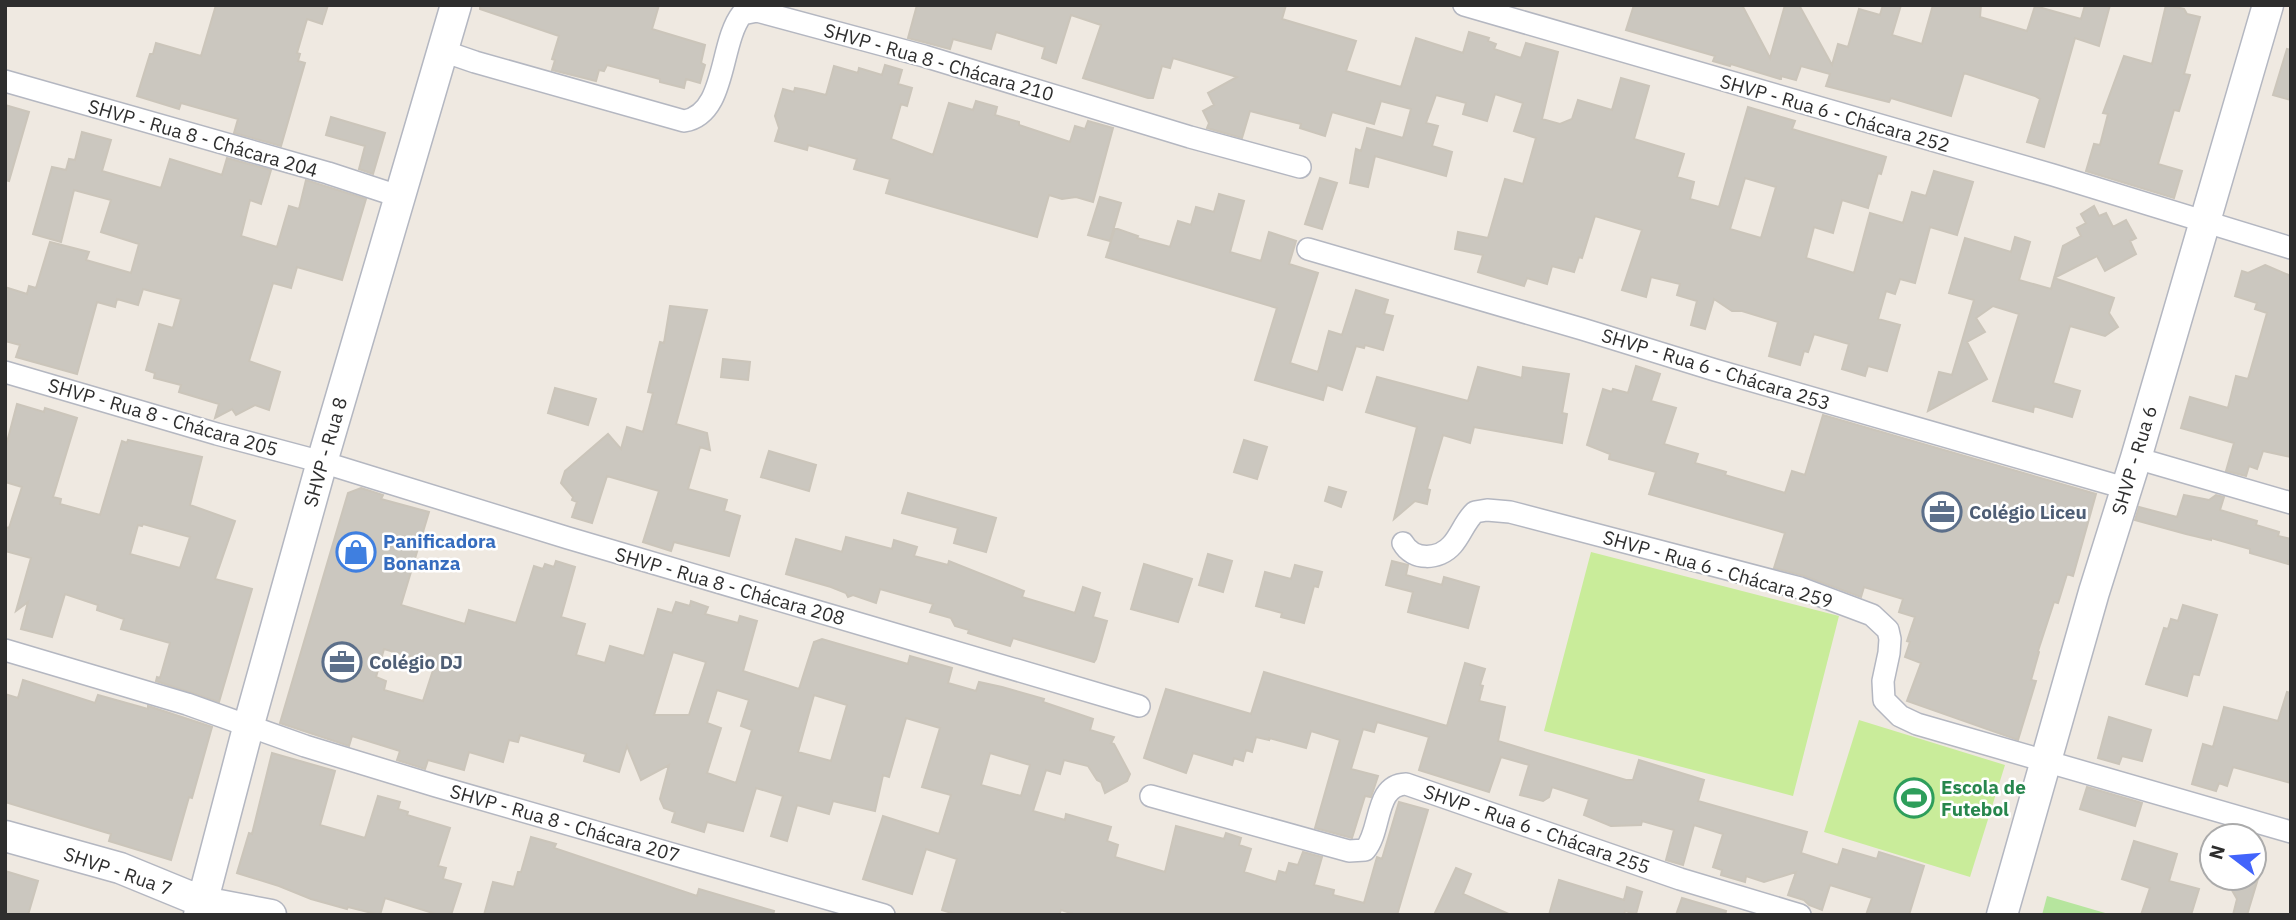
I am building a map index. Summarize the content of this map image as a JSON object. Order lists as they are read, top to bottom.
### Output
{
  "streets": {
    "street": [
      "SHVP - Rua 8 - Chácara 210",
      "SHVP - Rua 6 - Chácara 252",
      "SHVP - Rua 8 - Chácara 204",
      "SHVP - Rua 6 - Chácara 253",
      "SHVP - Rua 8 - Chácara 205",
      "SHVP - Rua 8",
      "SHVP - Rua 6",
      "SHVP - Rua 6 - Chácara 259",
      "SHVP - Rua 8 - Chácara 208",
      "SHVP - Rua 8 - Chácara 207",
      "SHVP - Rua 6 - Chácara 255",
      "SHVP - Rua 7"
    ]
  },
  "crossings": [
    ["SHVP - Rua 8 - Chácara 210", "SHVP - Rua 8"],
    ["SHVP - Rua 6 - Chácara 252", "SHVP - Rua 6"],
    ["SHVP - Rua 8 - Chácara 204", "SHVP - Rua 8"],
    ["SHVP - Rua 6 - Chácara 253", "SHVP - Rua 6"],
    ["SHVP - Rua 8 - Chácara 205", "SHVP - Rua 8"],
    ["SHVP - Rua 8 - Chácara 205", "SHVP - Rua 8 - Chácara 208"],
    ["SHVP - Rua 8", "SHVP - Rua 8 - Chácara 208"],
    ["SHVP - Rua 8", "SHVP - Rua 8 - Chácara 207"],
    ["SHVP - Rua 8", "SHVP - Rua 7"],
    ["SHVP - Rua 6", "SHVP - Rua 6 - Chácara 259"]
  ],
  "places": {
    "office": ["Colégio Liceu", "Colégio DJ"],
    "shop": ["Panificadora Bonanza"],
    "sports": ["Escola de Futebol"]
  },
  "north": "left"
}
